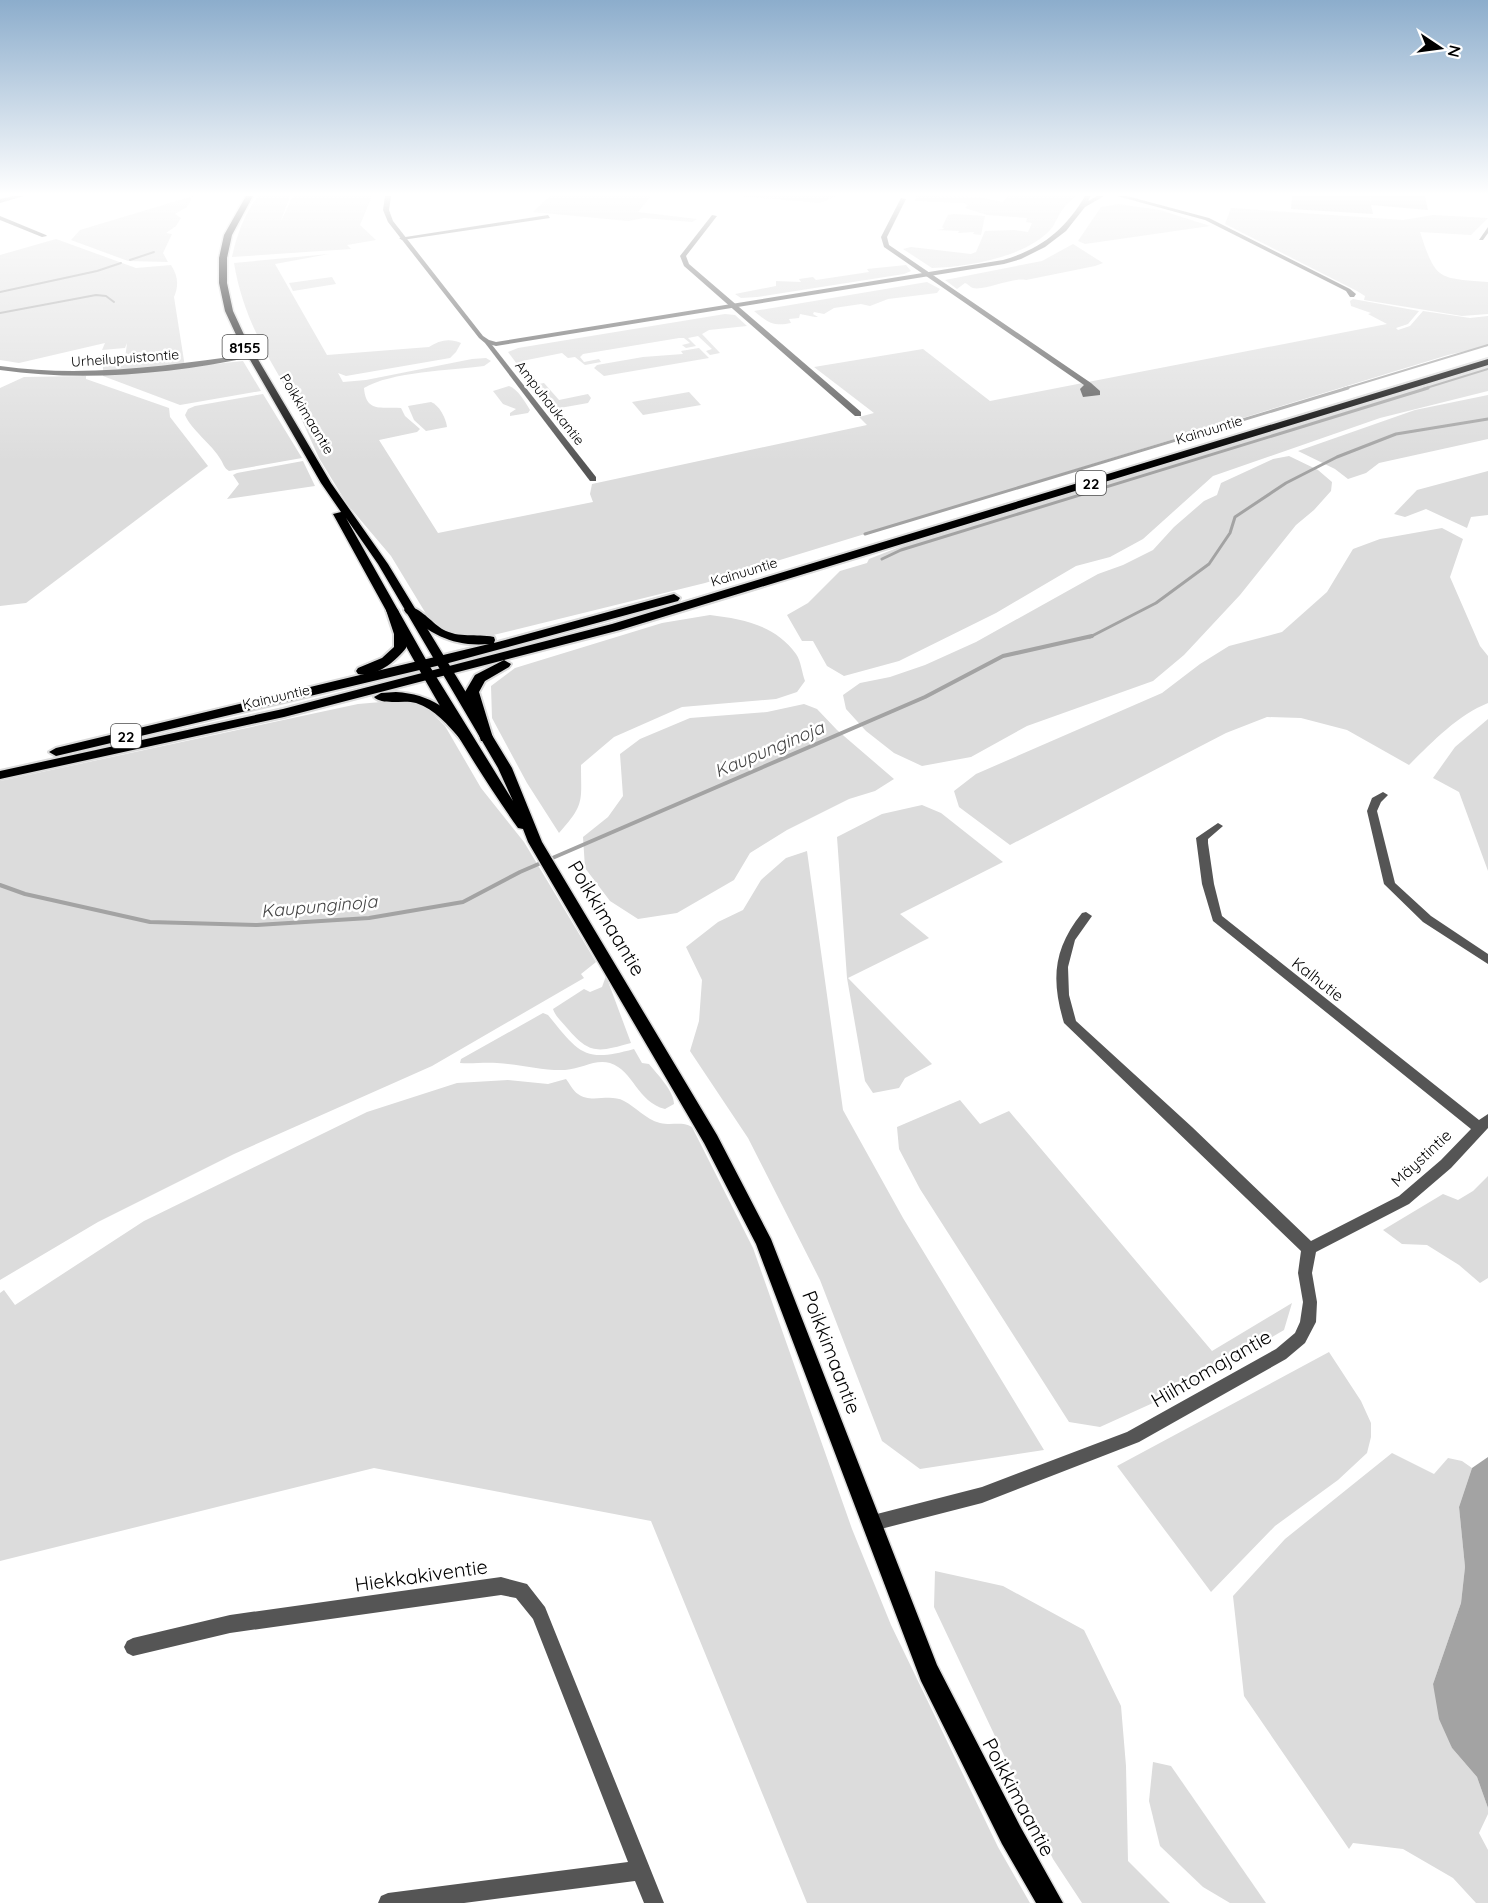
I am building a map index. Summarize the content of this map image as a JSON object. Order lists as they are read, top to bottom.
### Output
{
  "streets": {
    "highway": ["Kainuuntie", "22"],
    "main road": ["8155", "Poikkimaantie"],
    "street": [
      "Urheilupuistontie",
      "Ampuhaukantie",
      "Kalhutie",
      "Mäystintie",
      "Hiihtomajantie",
      "Hiekkakiventie"
    ]
  },
  "crossings": [
    ["Urheilupuistontie", "Poikkimaantie"],
    ["Poikkimaantie", "Kainuuntie"],
    ["Poikkimaantie", "Hiihtomajantie"],
    ["Kalhutie", "Mäystintie"],
    ["Mäystintie", "Hiihtomajantie"]
  ],
  "water": ["Kaupunginoja"],
  "north": "right"
}
